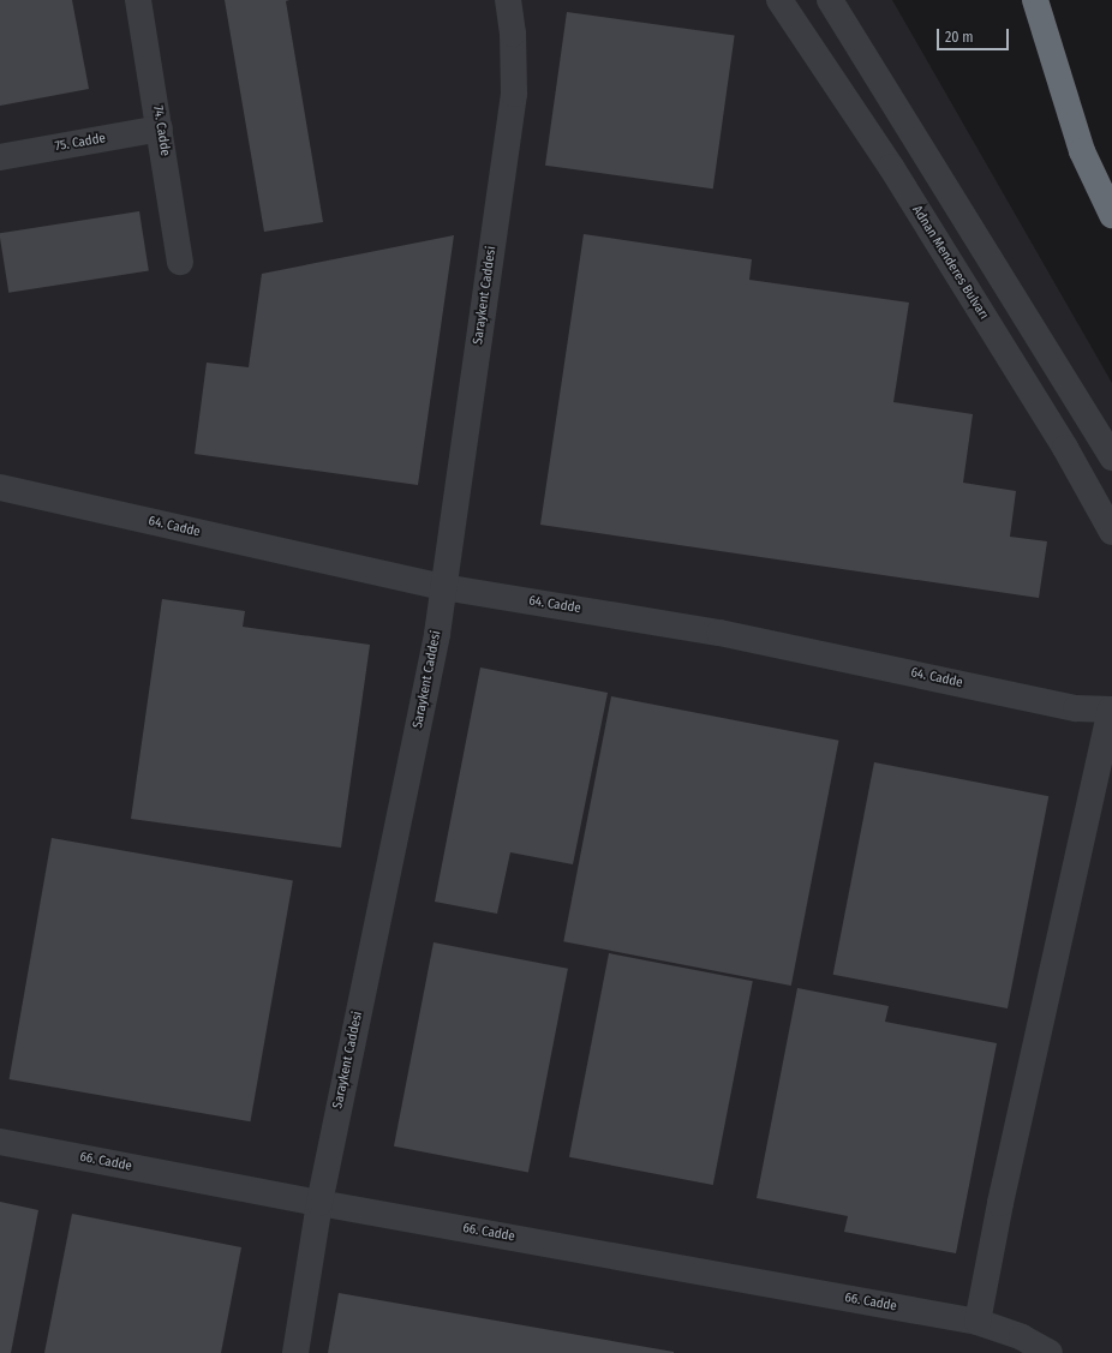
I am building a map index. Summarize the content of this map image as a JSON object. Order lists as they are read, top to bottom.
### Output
{
  "streets": {
    "street": [
      "74. Cadde",
      "75. Cadde",
      "Adnan Menderes Bulvarı",
      "Saraykent Caddesi",
      "64. Cadde",
      "66. Cadde"
    ]
  },
  "crossings": [
    ["74. Cadde", "75. Cadde"],
    ["Saraykent Caddesi", "64. Cadde"],
    ["Saraykent Caddesi", "66. Cadde"]
  ],
  "scale_bar": "20 m"
}
